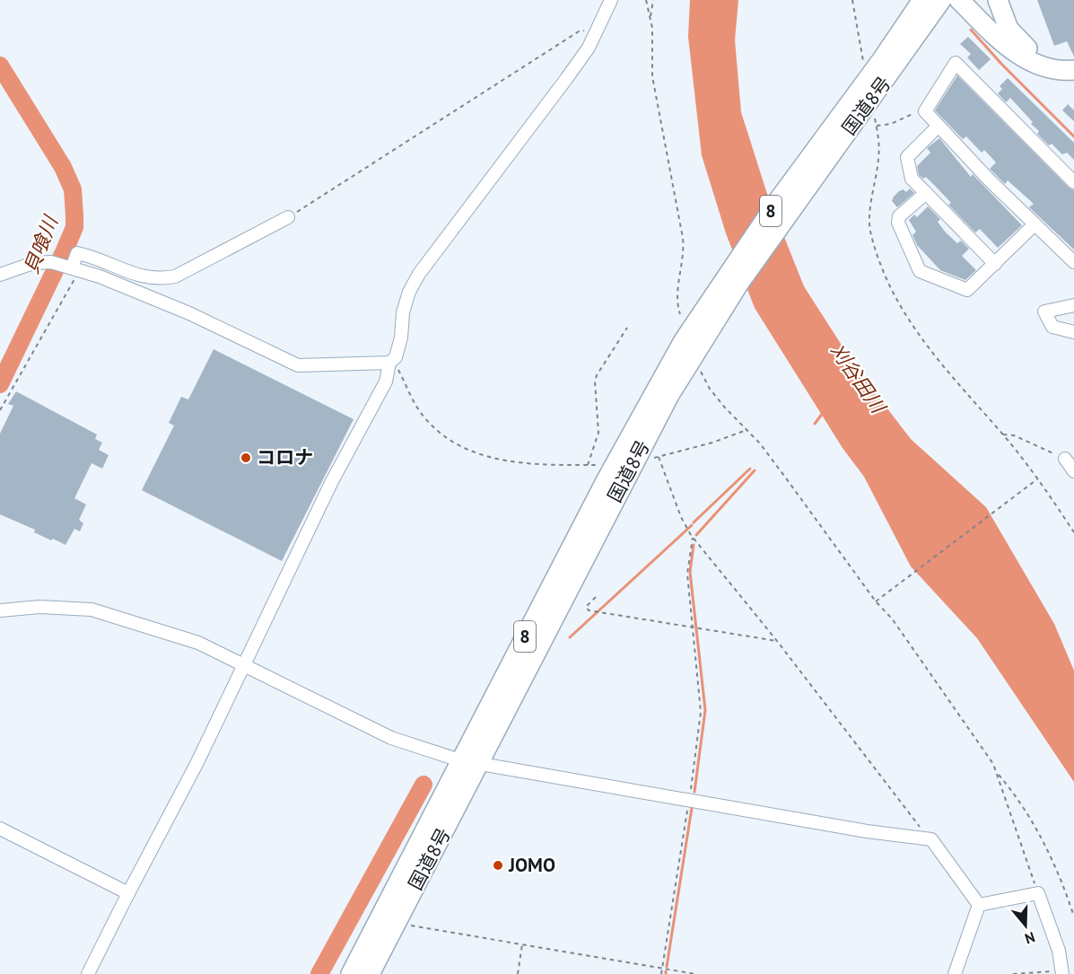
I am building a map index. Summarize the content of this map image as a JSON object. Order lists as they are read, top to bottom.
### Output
{
  "streets": {
    "highway": ["国道8号", "8"]
  },
  "water": ["貝喰川", "刈谷田川"],
  "places": ["コロナ", "JOMO"],
  "north": "bottom"
}
